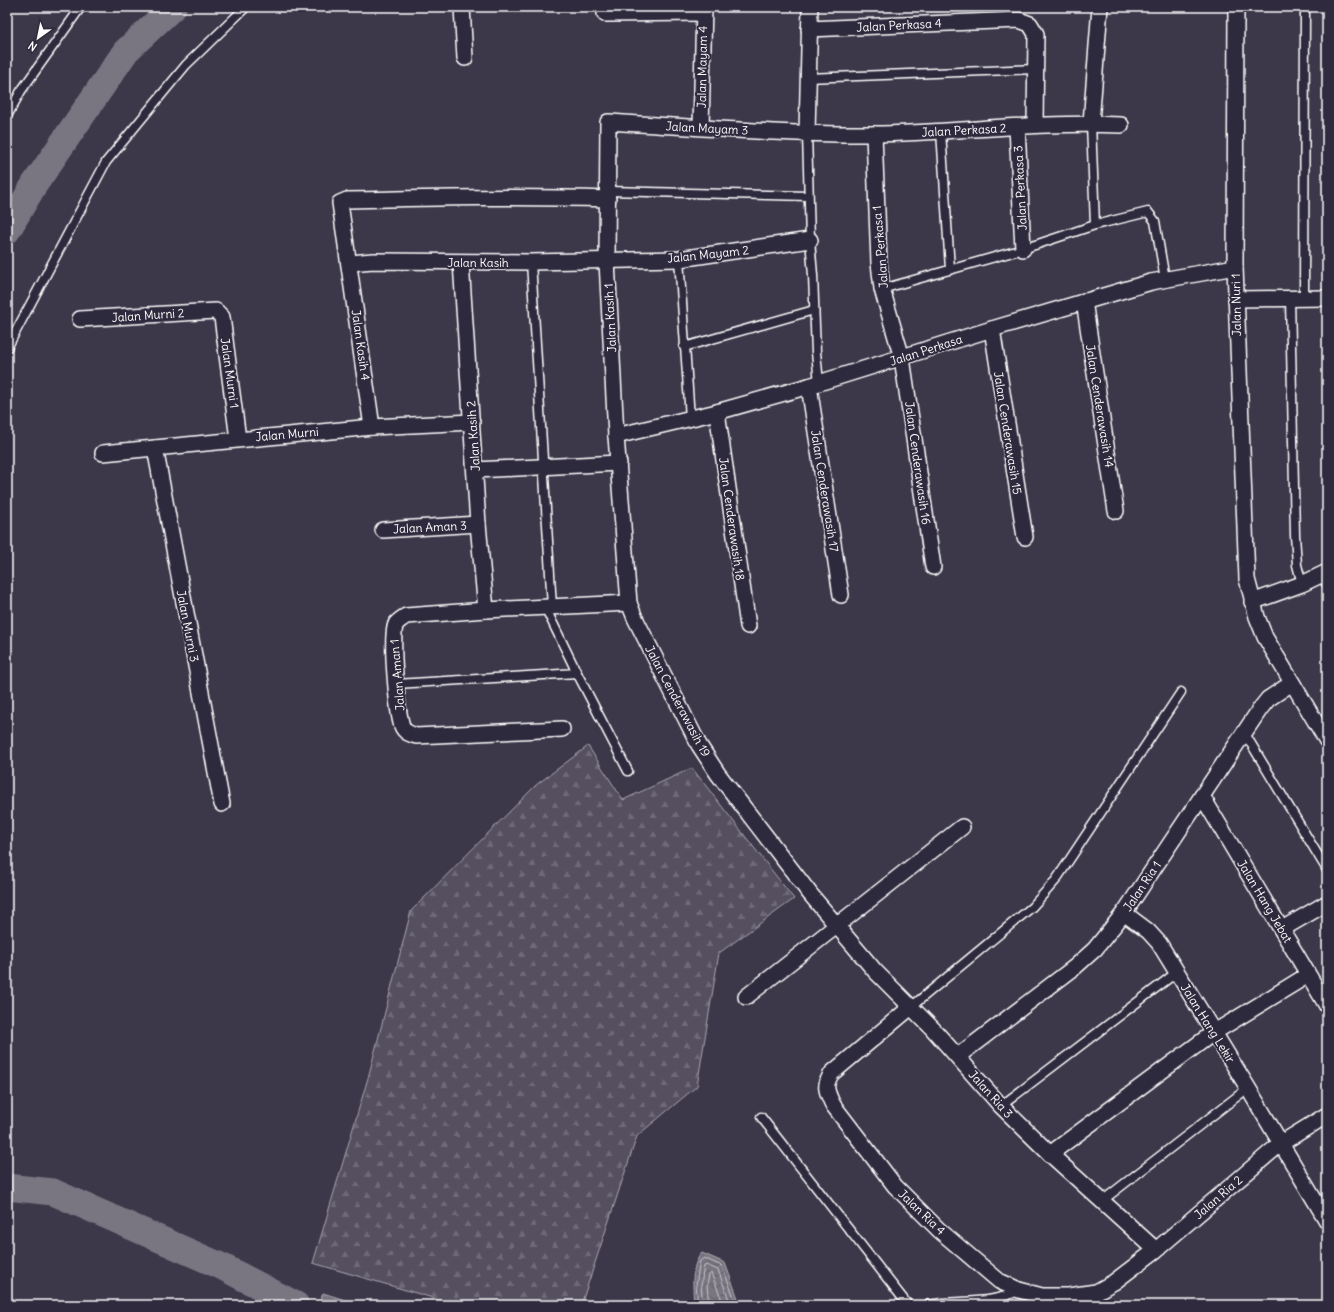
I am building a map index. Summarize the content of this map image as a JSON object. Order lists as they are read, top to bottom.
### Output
{
  "streets": {
    "street": [
      "Jalan Perkasa 4",
      "Jalan Mayam 4",
      "Jalan Mayam 3",
      "Jalan Perkasa 2",
      "Jalan Perkasa 3",
      "Jalan Perkasa 1",
      "Jalan Mayam 2",
      "Jalan Kasih",
      "Jalan Nuri 1",
      "Jalan Murni 2",
      "Jalan Kasih 1",
      "Jalan Kasih 4",
      "Jalan Perkasa",
      "Jalan Murni 1",
      "Jalan Cenderawasih 14",
      "Jalan Cenderawasih 15",
      "Jalan Murni",
      "Jalan Kasih 2",
      "Jalan Cenderawasih 16",
      "Jalan Cenderawasih 17",
      "Jalan Cenderawasih 18",
      "Jalan Aman 3",
      "Jalan Murni 3",
      "Jalan Aman 1",
      "Jalan Cenderawasih 19",
      "Jalan Ria 1",
      "Jalan Hang Jebat",
      "Jalan Hang Lekir",
      "Jalan Ria 3",
      "Jalan Ria 2",
      "Jalan Ria 4"
    ]
  },
  "crossings": [
    ["Jalan Perkasa 4", "Jalan Perkasa 2"],
    ["Jalan Mayam 4", "Jalan Mayam 3"],
    ["Jalan Mayam 3", "Jalan Perkasa 2"],
    ["Jalan Mayam 3", "Jalan Kasih 1"],
    ["Jalan Perkasa 2", "Jalan Perkasa 3"],
    ["Jalan Perkasa 2", "Jalan Perkasa 1"],
    ["Jalan Perkasa 1", "Jalan Perkasa"],
    ["Jalan Perkasa 1", "Jalan Cenderawasih 16"],
    ["Jalan Mayam 2", "Jalan Kasih"],
    ["Jalan Mayam 2", "Jalan Kasih 1"],
    ["Jalan Kasih", "Jalan Kasih 1"],
    ["Jalan Kasih", "Jalan Kasih 4"],
    ["Jalan Kasih", "Jalan Kasih 2"],
    ["Jalan Nuri 1", "Jalan Perkasa"],
    ["Jalan Nuri 1", "Jalan Ria 1"],
    ["Jalan Murni 2", "Jalan Murni 1"],
    ["Jalan Kasih 1", "Jalan Kasih 4"],
    ["Jalan Kasih 1", "Jalan Perkasa"],
    ["Jalan Kasih 1", "Jalan Cenderawasih 19"],
    ["Jalan Kasih 4", "Jalan Murni"],
    ["Jalan Perkasa", "Jalan Cenderawasih 14"],
    ["Jalan Perkasa", "Jalan Cenderawasih 15"],
    ["Jalan Perkasa", "Jalan Cenderawasih 16"],
    ["Jalan Perkasa", "Jalan Cenderawasih 17"],
    ["Jalan Perkasa", "Jalan Cenderawasih 18"],
    ["Jalan Perkasa", "Jalan Cenderawasih 19"],
    ["Jalan Murni 1", "Jalan Murni"],
    ["Jalan Murni", "Jalan Kasih 2"],
    ["Jalan Murni", "Jalan Murni 3"],
    ["Jalan Kasih 2", "Jalan Aman 3"],
    ["Jalan Kasih 2", "Jalan Aman 1"],
    ["Jalan Aman 1", "Jalan Cenderawasih 19"],
    ["Jalan Cenderawasih 19", "Jalan Ria 3"],
    ["Jalan Ria 1", "Jalan Hang Jebat"],
    ["Jalan Ria 1", "Jalan Hang Lekir"],
    ["Jalan Ria 1", "Jalan Ria 3"],
    ["Jalan Hang Lekir", "Jalan Ria 2"],
    ["Jalan Ria 3", "Jalan Ria 2"],
    ["Jalan Ria 3", "Jalan Ria 4"],
    ["Jalan Ria 2", "Jalan Ria 4"]
  ],
  "north": "bottom left"
}
